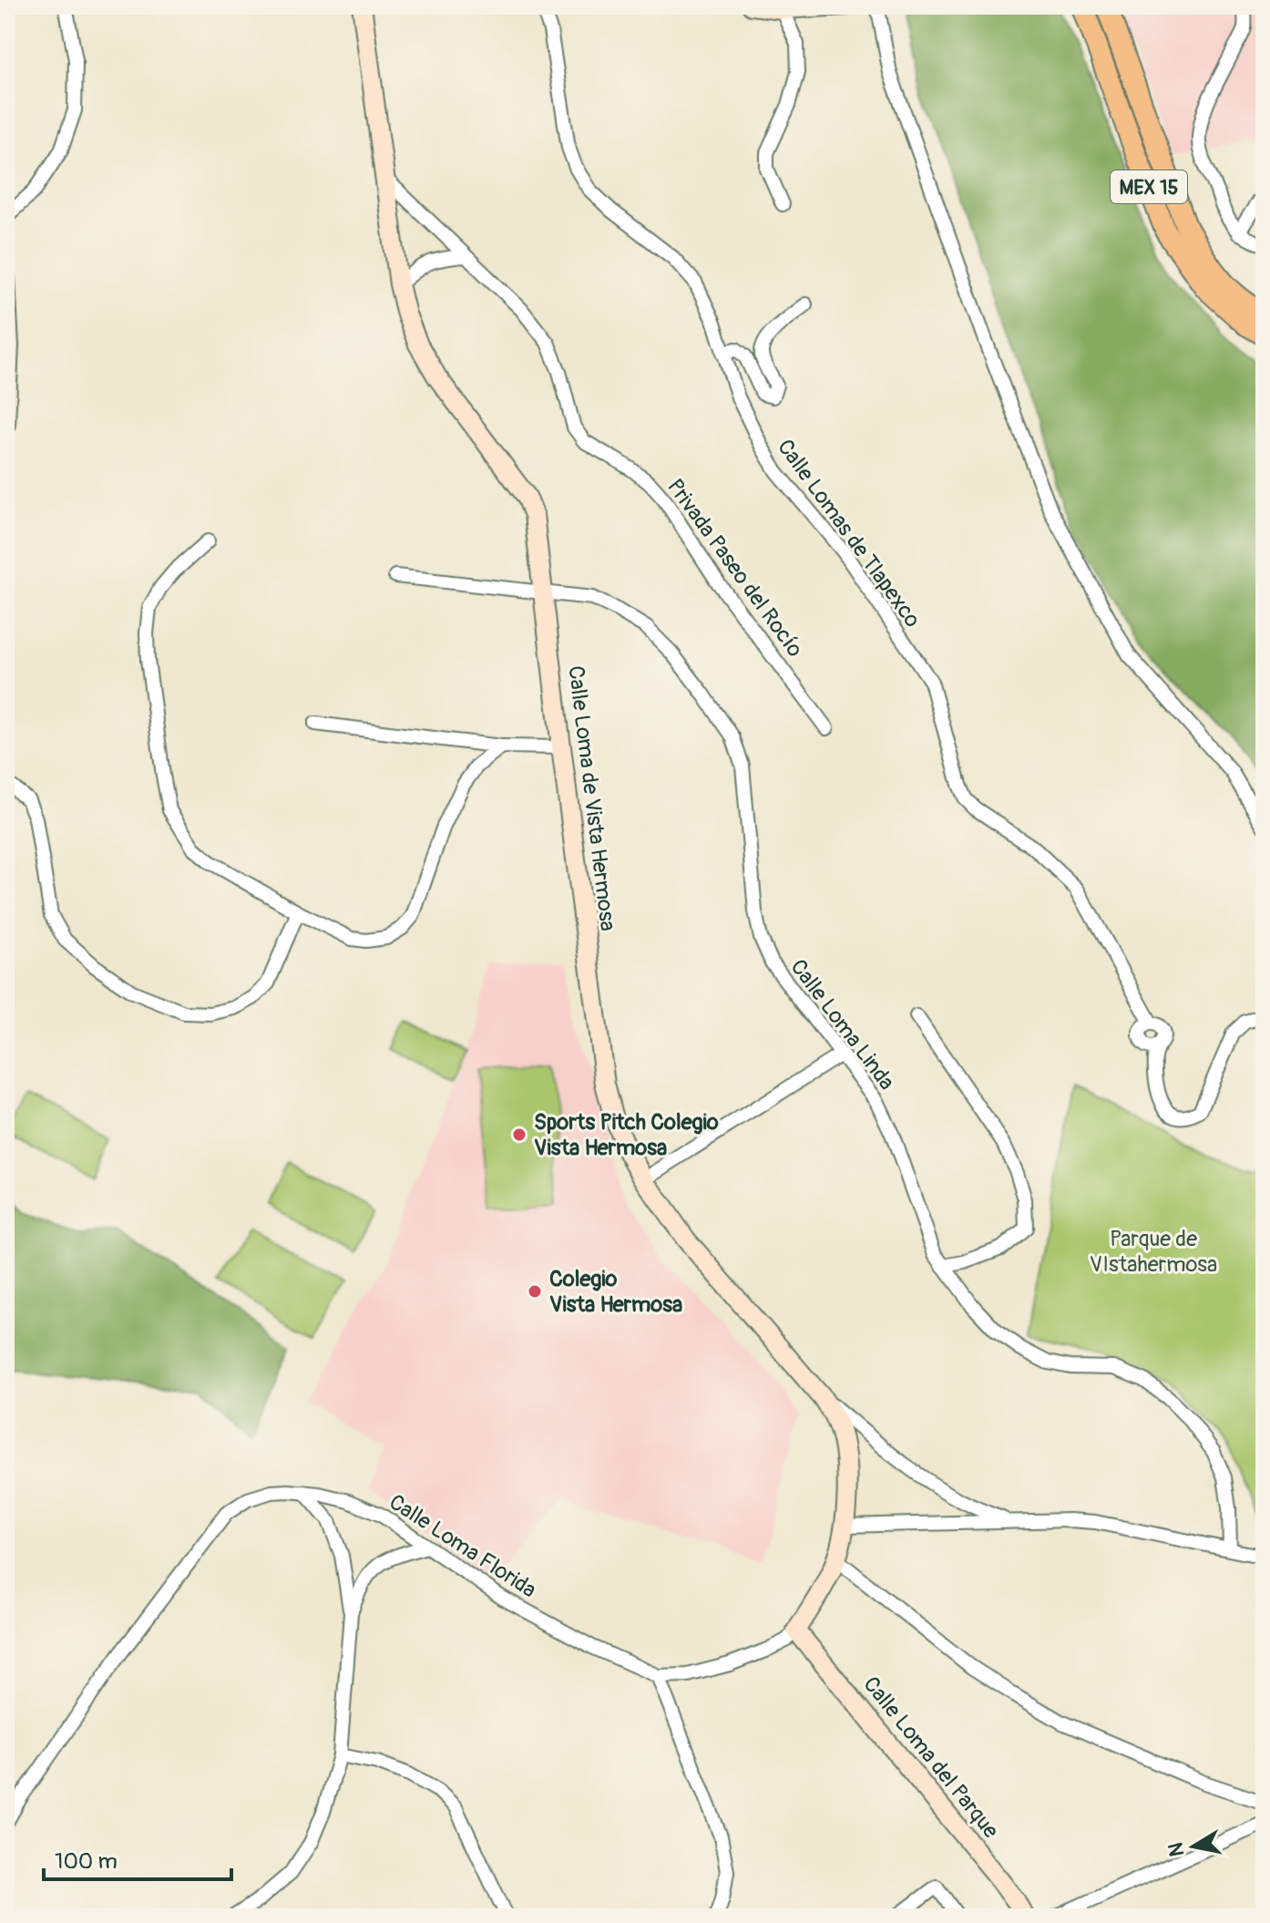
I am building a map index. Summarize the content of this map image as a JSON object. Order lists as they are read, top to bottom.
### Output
{
  "streets": {
    "main road": ["MEX 15"],
    "street": [
      "Calle Lomas de Tlapexco",
      "Privada Paseo del Rocío",
      "Calle Loma de Vista Hermosa",
      "Calle Loma Linda",
      "Calle Loma Florida",
      "Calle Loma del Parque"
    ]
  },
  "crossings": [
    ["Privada Paseo del Rocío", "Calle Loma de Vista Hermosa"],
    ["Calle Loma de Vista Hermosa", "Calle Loma Linda"],
    ["Calle Loma de Vista Hermosa", "Calle Loma Florida"],
    ["Calle Loma de Vista Hermosa", "Calle Loma del Parque"],
    ["Calle Loma Florida", "Calle Loma del Parque"]
  ],
  "parks": ["Parque de VIstahermosa"],
  "places": ["Sports Pitch Colegio Vista Hermosa", "Colegio Vista Hermosa"],
  "scale_bar": "100 m",
  "north": "left"
}
